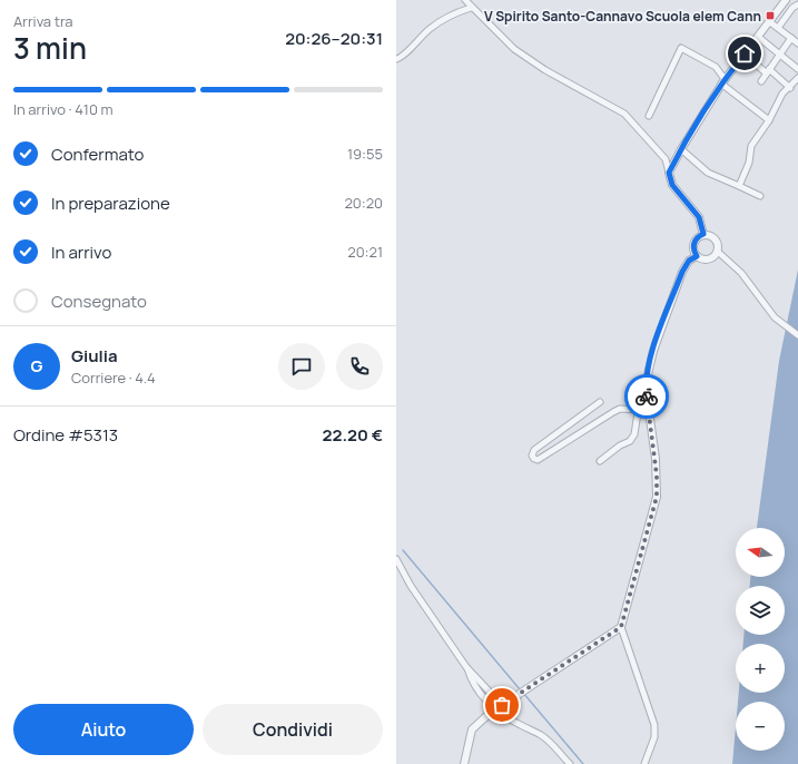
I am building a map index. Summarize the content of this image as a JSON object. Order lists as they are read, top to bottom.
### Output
{
  "places": {
    "transit": ["V Spirito Santo-Cannavo Scuola elem Cann"]
  },
  "north": "left",
  "page": {
    "heading": ["3 min", "Arriva tra", "20:26–20:31"],
    "panel": [
      "Giulia",
      "Corriere · 4.4",
      "Ordine #5313",
      "22.20 €"
    ],
    "bar": "In arrivo · 410 m",
    "list": [
      ["Confermato", "19:55"],
      ["In preparazione", "20:20"],
      ["In arrivo", "20:21"],
      "Consegnato"
    ],
    "round": "G",
    "map_buttons": ["+", "−"],
    "buttons": ["Aiuto", "Condividi"]
  }
}
